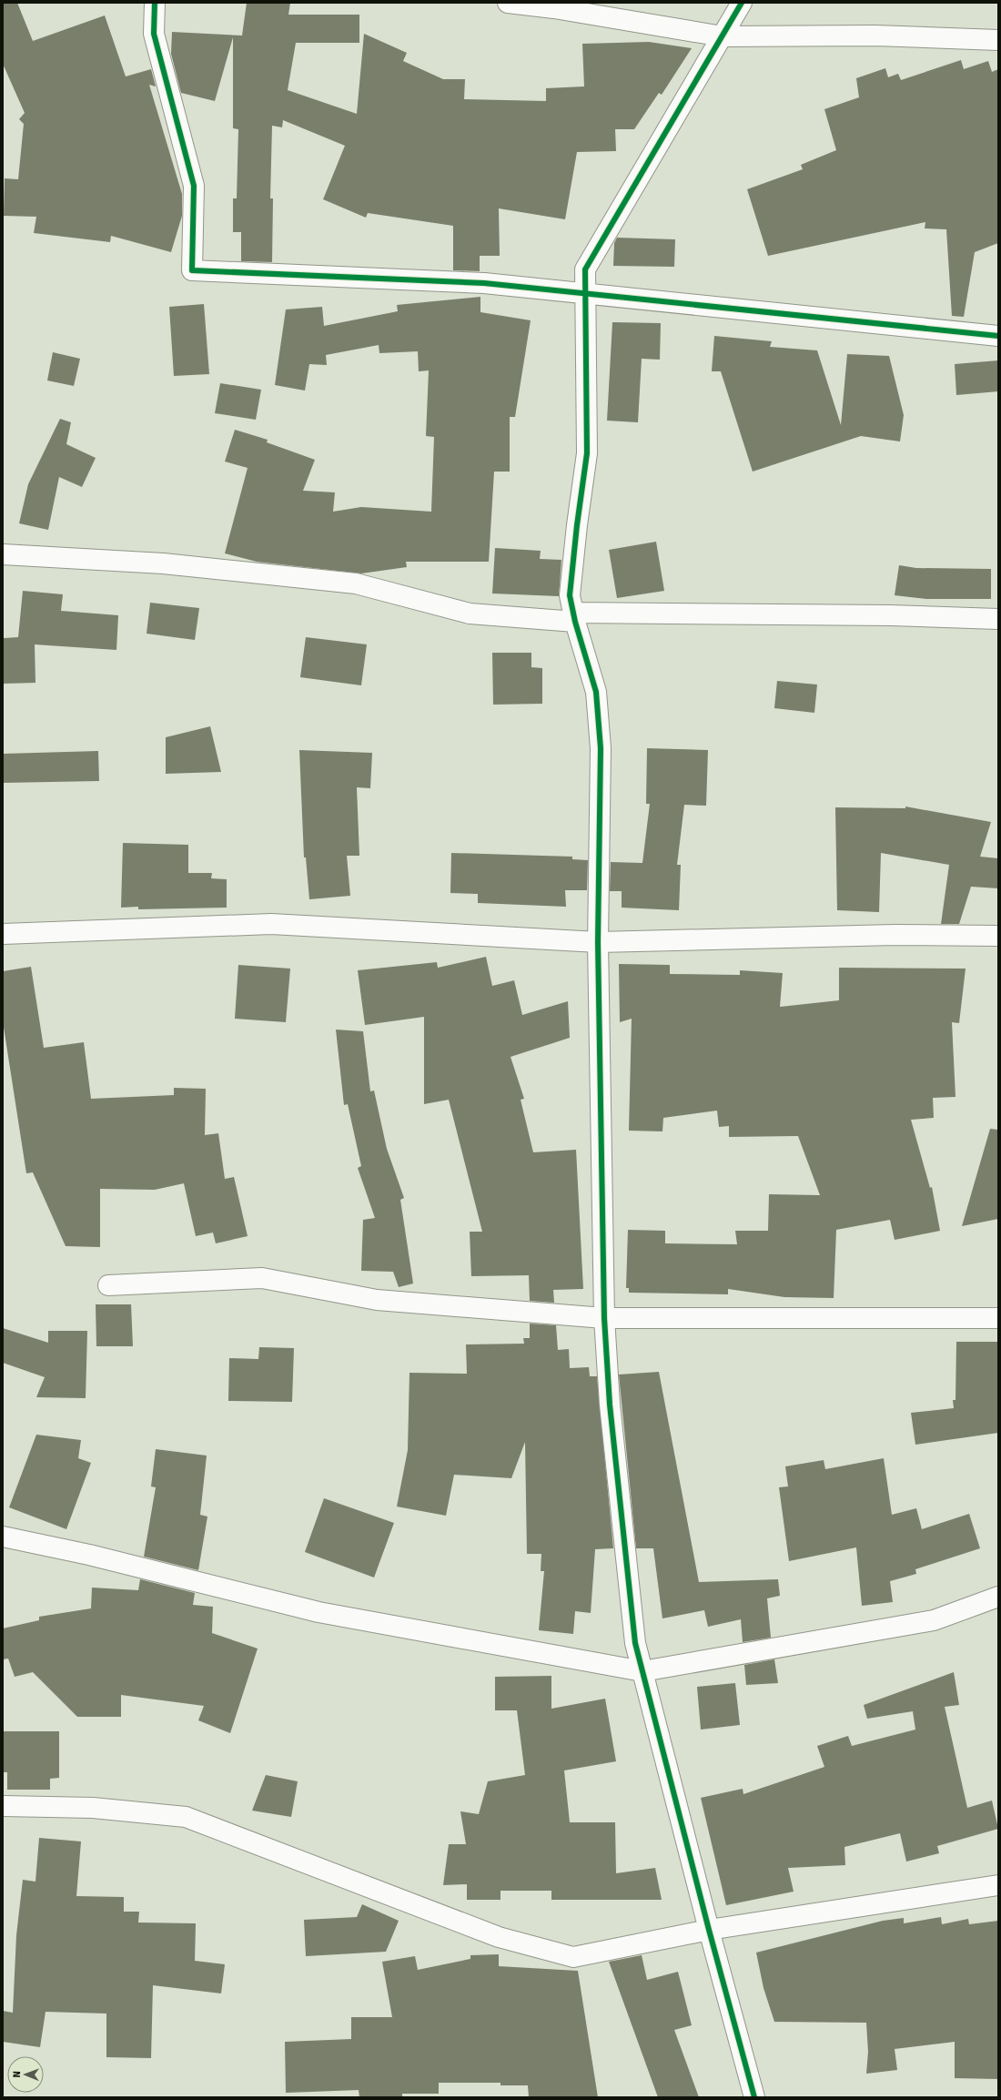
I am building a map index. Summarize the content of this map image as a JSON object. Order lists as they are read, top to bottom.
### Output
{
  "north": "left"
}
